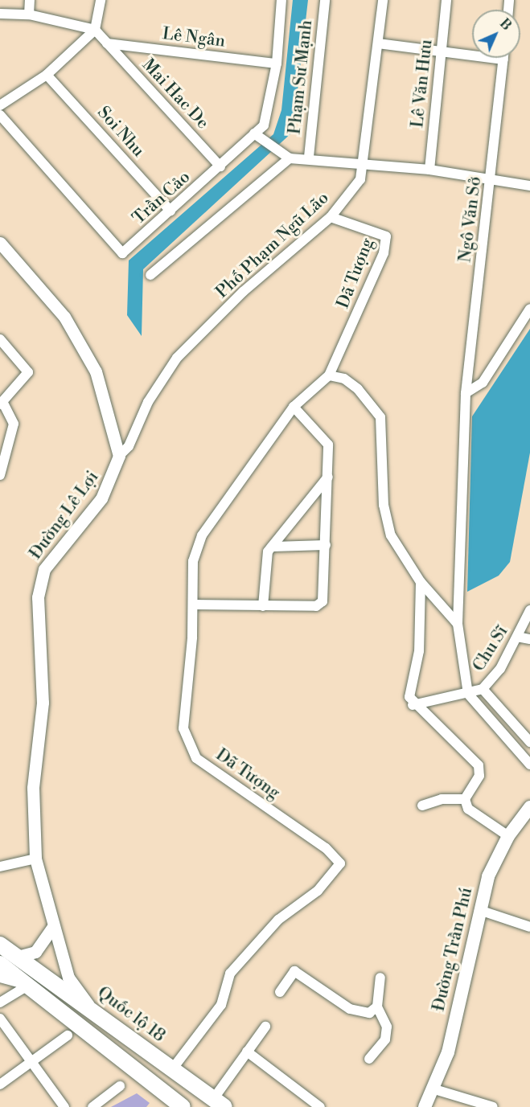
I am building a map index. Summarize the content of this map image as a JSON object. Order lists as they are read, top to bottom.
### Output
{
  "streets": {
    "main road": ["Đường Trần Phú", "Quốc lộ 18"],
    "street": [
      "Lê Ngân",
      "Phạm Sư Mạnh",
      "Lê Văn Hưu",
      "Mai Hac De",
      "Soi Nhu",
      "Trần Cảo",
      "Ngô Văn Sở",
      "Phố Phạm Ngũ Lão",
      "Dã Tượng",
      "Đường Lê Lợi",
      "Chu Sĩ"
    ]
  },
  "crossings": [
    ["Lê Ngân", "Mai Hac De"],
    ["Lê Ngân", "Trần Cảo"],
    ["Mai Hac De", "Trần Cảo"],
    ["Soi Nhu", "Trần Cảo"],
    ["Phố Phạm Ngũ Lão", "Dã Tượng"],
    ["Phố Phạm Ngũ Lão", "Đường Lê Lợi"],
    ["Dã Tượng", "Quốc lộ 18"],
    ["Đường Lê Lợi", "Quốc lộ 18"]
  ],
  "north": "top right"
}
